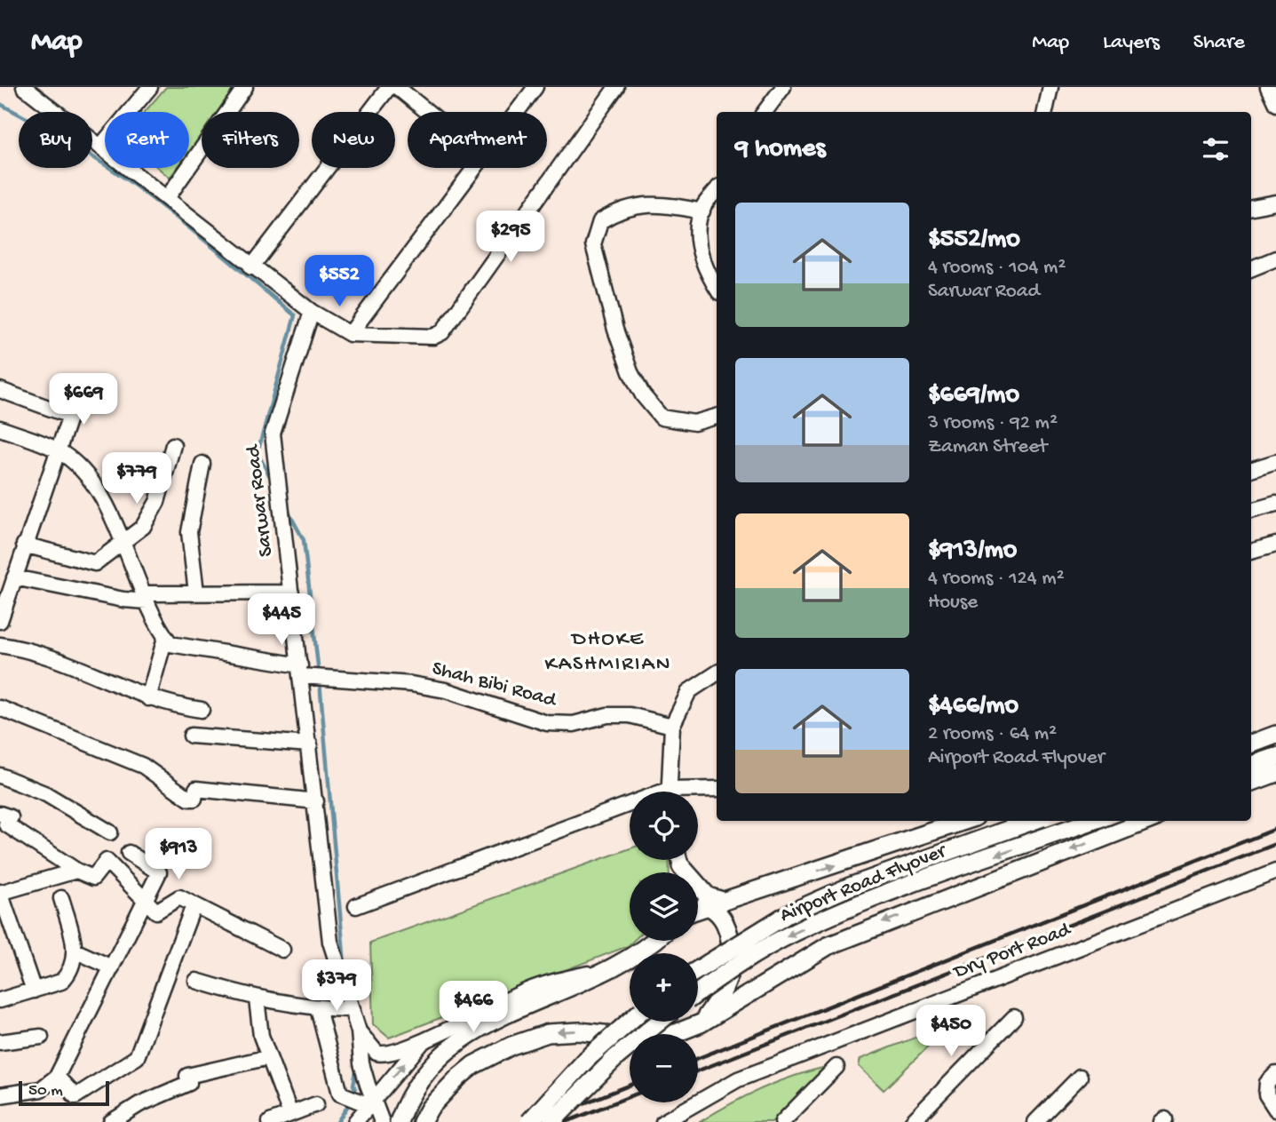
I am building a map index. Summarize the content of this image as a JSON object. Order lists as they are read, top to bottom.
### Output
{
  "streets": {
    "main road": ["Airport Road Flyover"],
    "street": ["Sarwar Road", "Shah Bibi Road", "Dry Port Road"]
  },
  "crossings": [
    ["Sarwar Road", "Shah Bibi Road"]
  ],
  "districts": ["DHOKE KASHMIRIAN"],
  "scale_bar": "50 m",
  "page": {
    "header": "Map",
    "nav": ["Map", "Layers", "Share"],
    "chip": [
      "Buy",
      "Rent",
      "Filters",
      "New",
      "Apartment"
    ],
    "heading": "9 homes",
    "list": [
      {
        "name": "$552/mo",
        "note": "4 rooms · 104 m² · Sarwar Road"
      },
      {
        "name": "$669/mo",
        "note": "3 rooms · 92 m² · Zaman Street"
      },
      {
        "name": "$913/mo",
        "note": "4 rooms · 124 m² · House"
      },
      {
        "name": "$466/mo",
        "note": "2 rooms · 64 m² · Airport Road Flyover"
      }
    ],
    "price": [
      "$295",
      "$552",
      "$669",
      "$779",
      "$445",
      "$913",
      "$379",
      "$466",
      "$450"
    ],
    "map_buttons": ["+", "−"],
    "scale": "50 m"
  }
}
